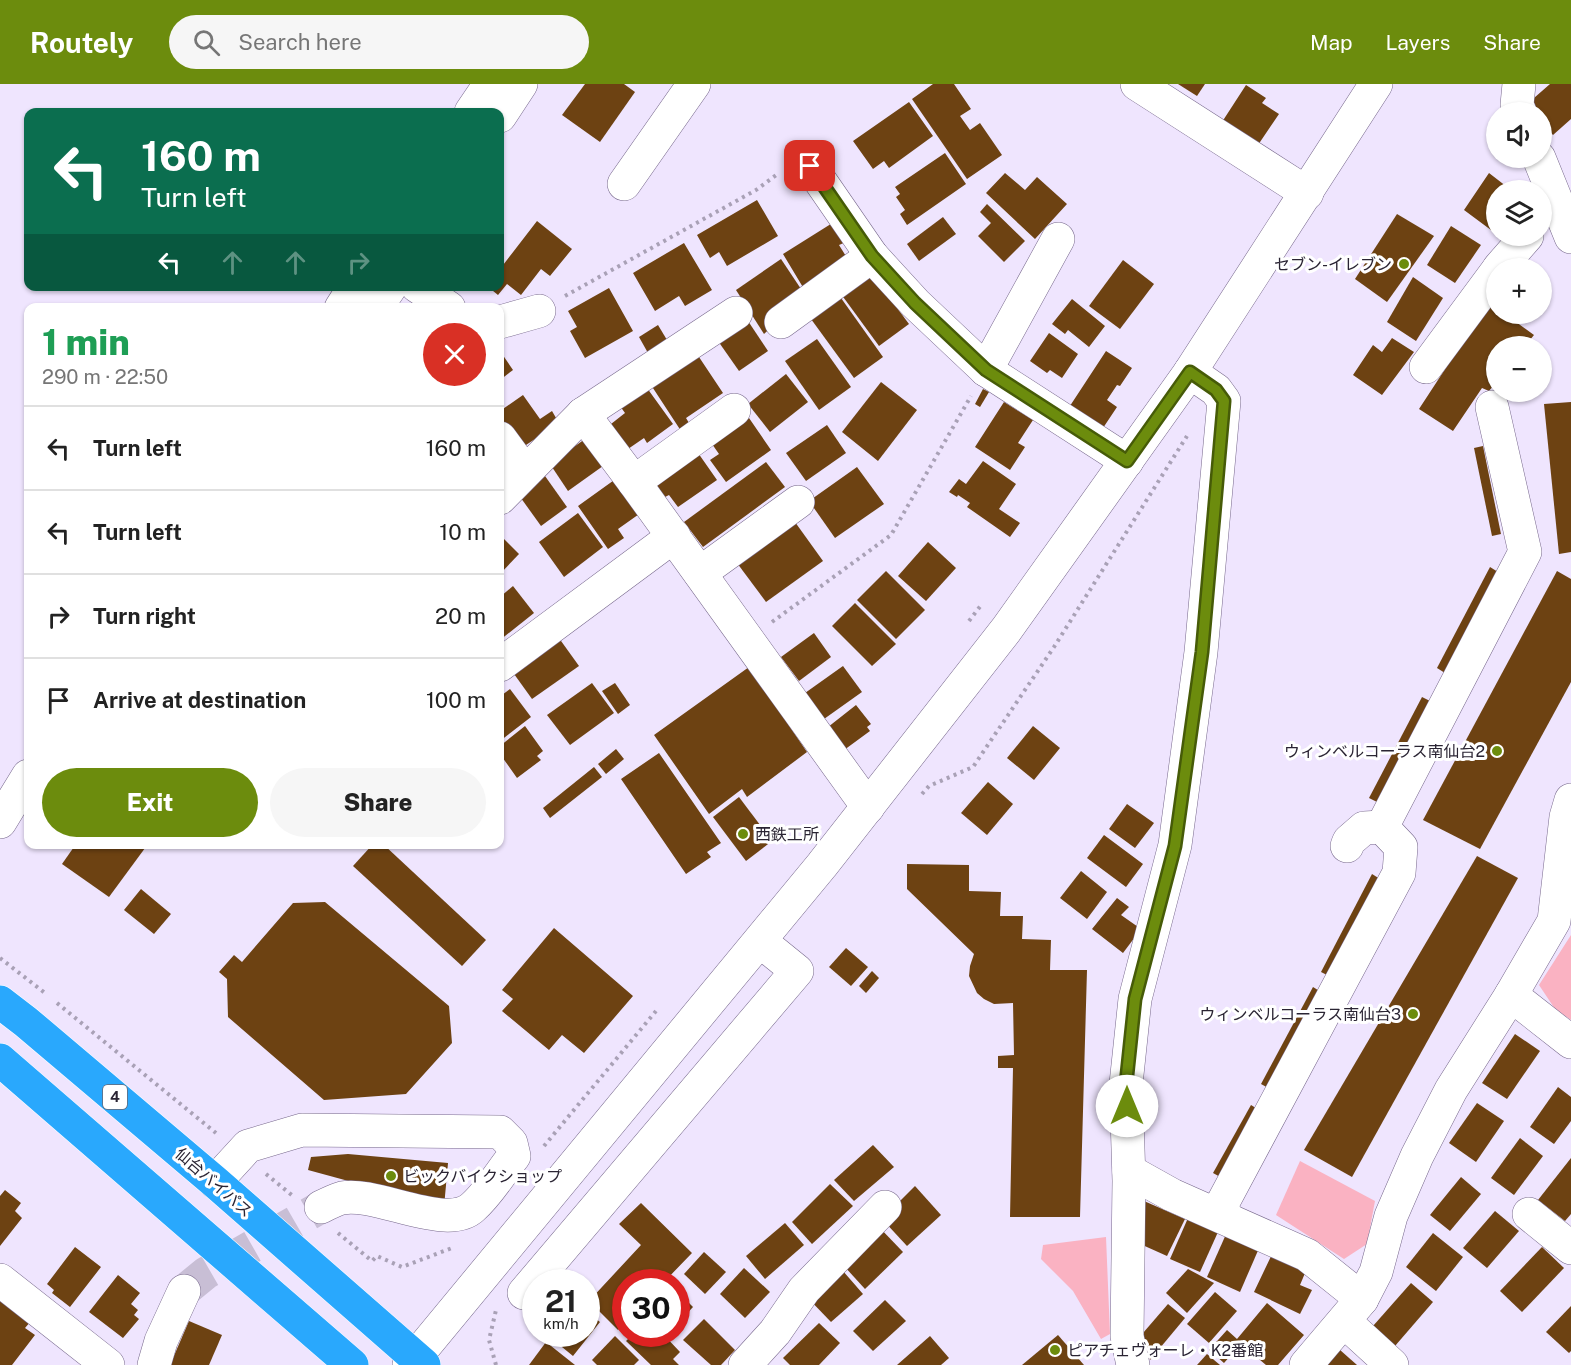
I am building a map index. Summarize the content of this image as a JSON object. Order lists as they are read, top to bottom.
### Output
{
  "streets": {
    "highway": ["4", "仙台バイパス"]
  },
  "places": [
    "セブン-イレブン",
    "ウィンベルコーラス南仙台2",
    "西鉄工所",
    "ウィンベルコーラス南仙台3",
    "ビックバイクショップ",
    "ピアチェヴォーレ・K2番館"
  ],
  "page": {
    "header": "Routely",
    "search": "Search here",
    "nav": ["Map", "Layers", "Share"],
    "map_buttons": ["+", "−"],
    "turn": ["160 m", "Turn left"],
    "heading": ["1 min", "290 m · 22:50"],
    "list": [
      {
        "name": "Turn left",
        "value": "160 m"
      },
      {
        "name": "Turn left",
        "value": "10 m"
      },
      {
        "name": "Turn right",
        "value": "20 m"
      },
      {
        "name": "Arrive at destination",
        "value": "100 m"
      }
    ],
    "buttons": ["Exit", "Share"],
    "speed": "21 km/h",
    "limit": "30"
  }
}
